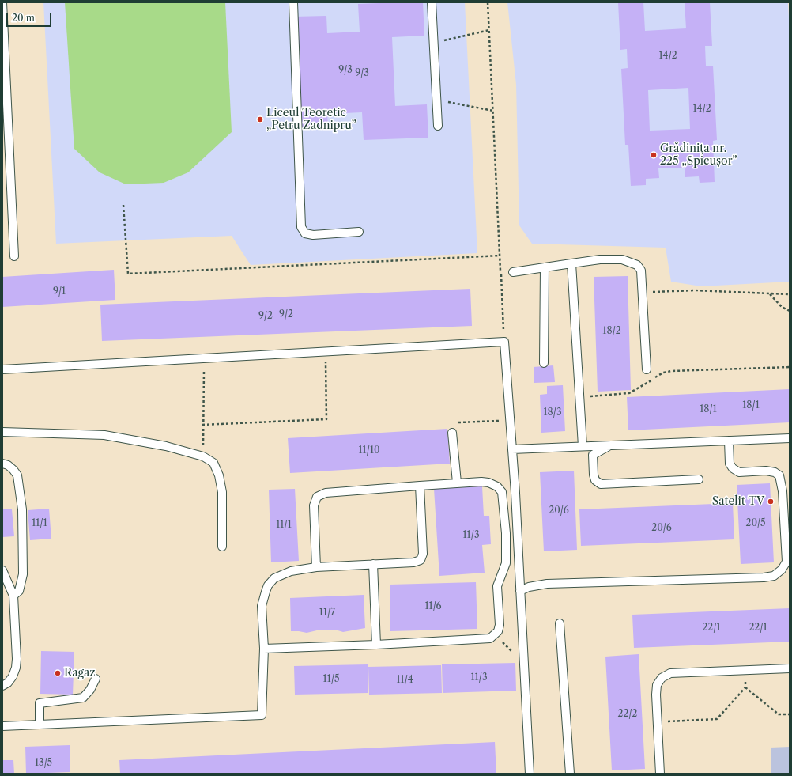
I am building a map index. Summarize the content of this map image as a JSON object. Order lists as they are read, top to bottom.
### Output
{
  "places": [
    "Liceul Teoretic „Petru Zadnipru”",
    "Grădinița nr. 225 „Spicușor”",
    "Satelit TV",
    "Ragaz"
  ],
  "house_numbers": [
    "14/2",
    "9/3",
    "9/3",
    "14/2",
    "9/1",
    "9/2",
    "9/2",
    "18/2",
    "18/1",
    "18/1",
    "18/3",
    "11/10",
    "20/6",
    "11/1",
    "20/5",
    "11/1",
    "20/6",
    "11/3",
    "11/6",
    "11/7",
    "22/1",
    "22/1",
    "11/3",
    "11/5",
    "11/4",
    "22/2",
    "13/5"
  ],
  "scale_bar": "20 m"
}
